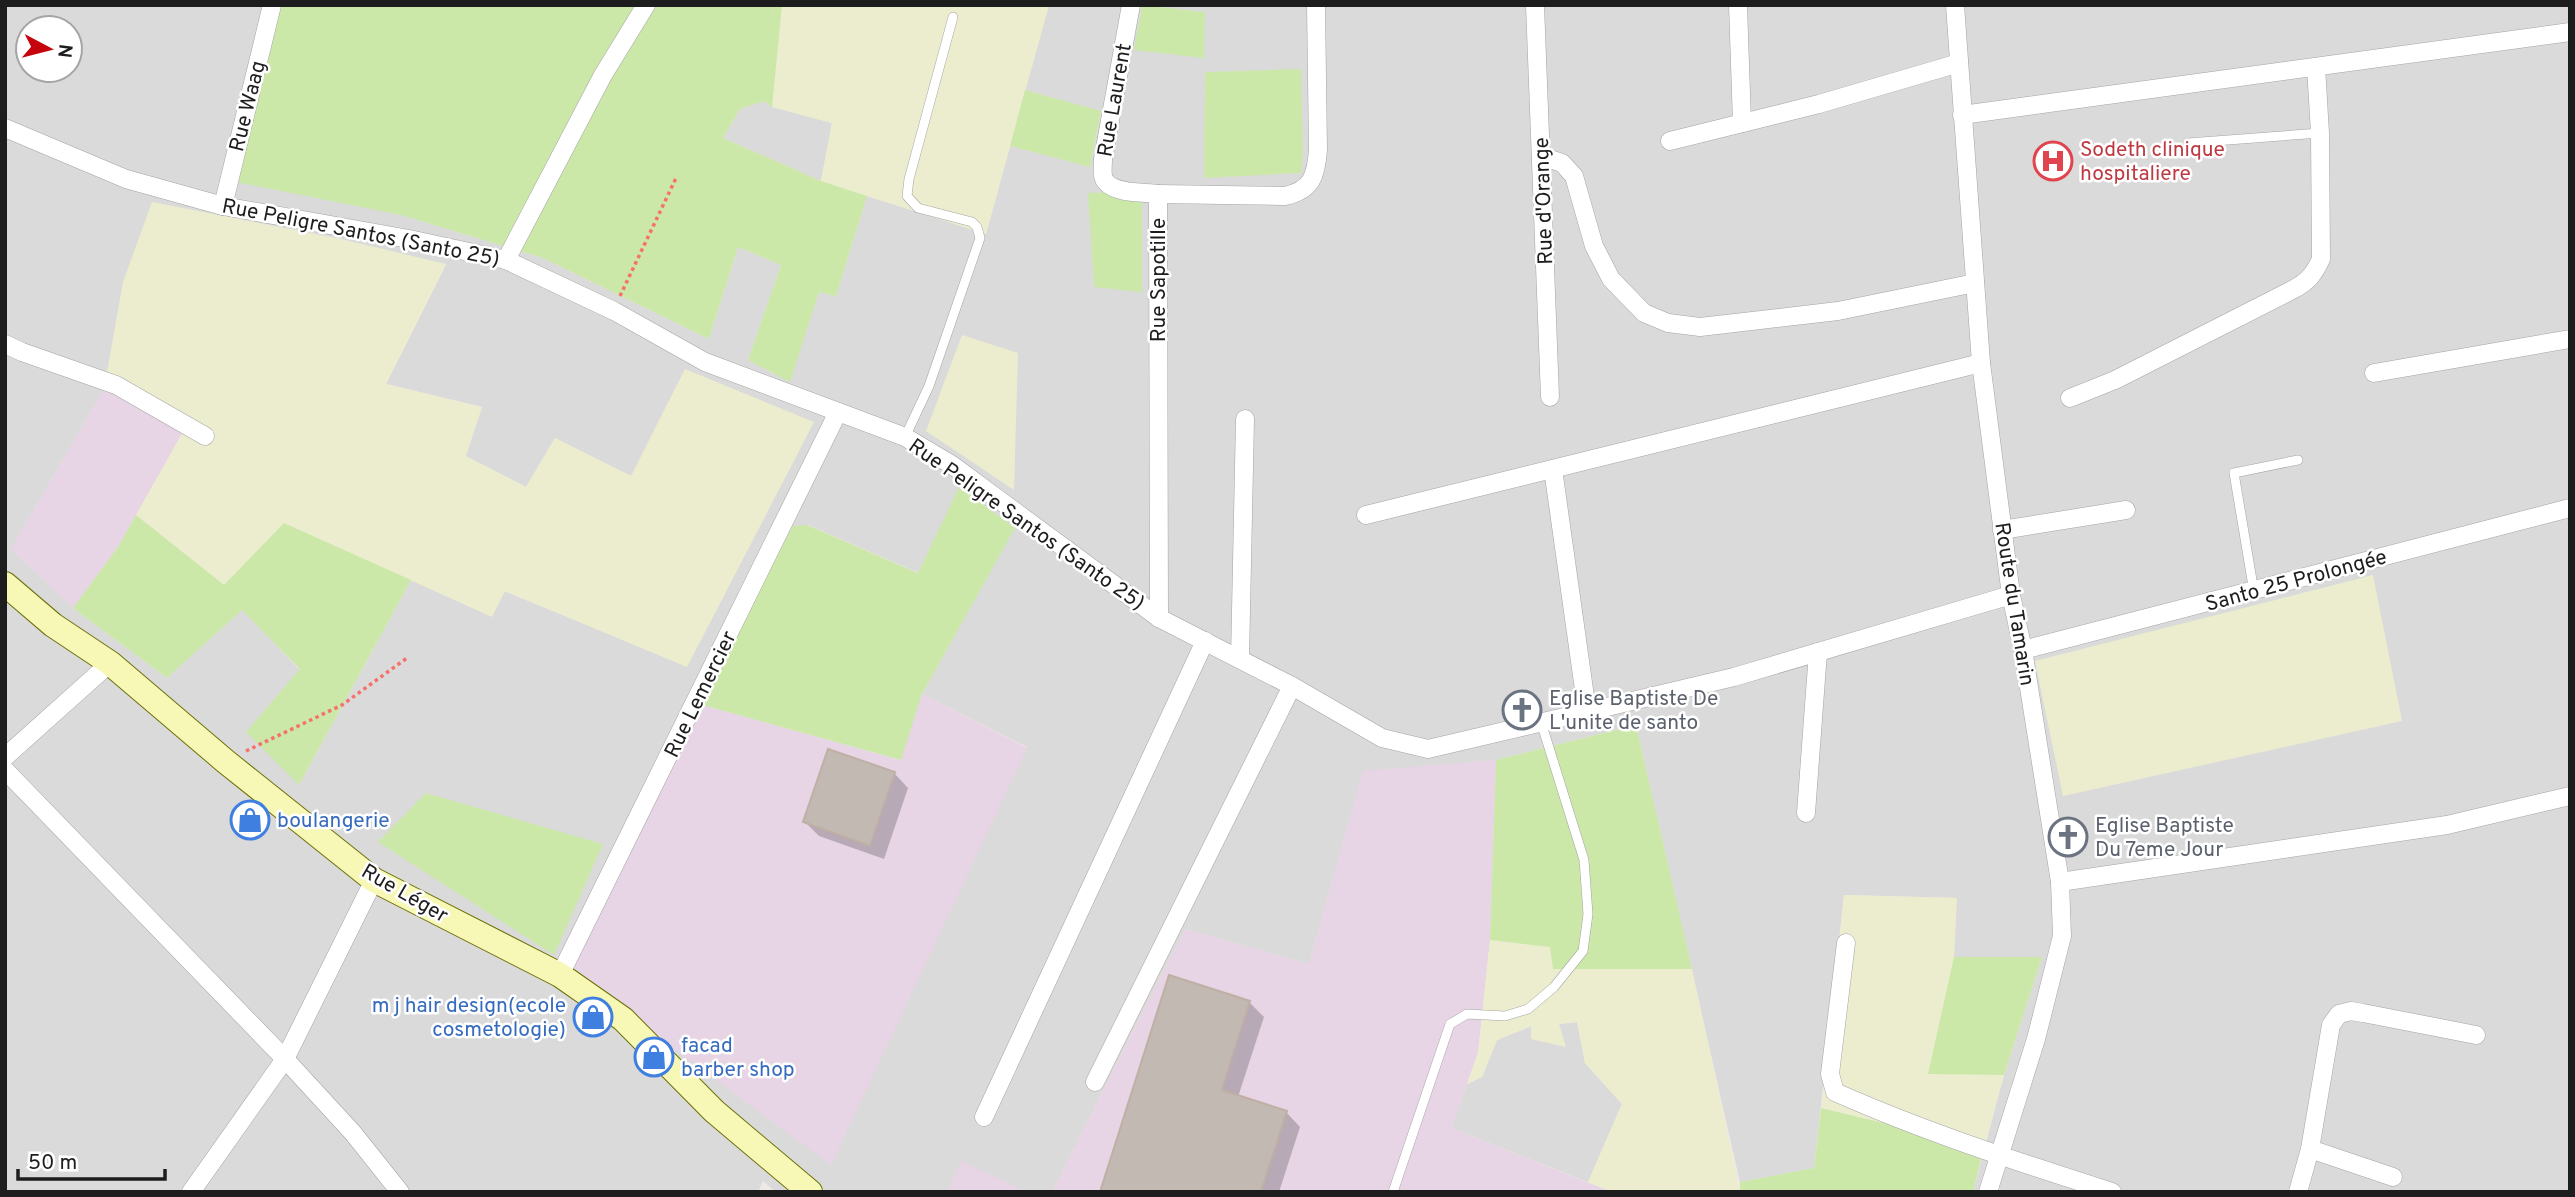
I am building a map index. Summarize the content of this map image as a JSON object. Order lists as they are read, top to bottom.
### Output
{
  "streets": {
    "street": [
      "Rue Laurent",
      "Rue Waag",
      "Rue d'Orange",
      "Rue Peligre Santos (Santo 25)",
      "Rue Sapotille",
      "Santo 25 Prolongée",
      "Route du Tamarin",
      "Rue Lemercier",
      "Rue Léger"
    ]
  },
  "crossings": [
    ["Rue Laurent", "Rue Sapotille"],
    ["Rue Waag", "Rue Peligre Santos (Santo 25)"],
    ["Rue Peligre Santos (Santo 25)", "Rue Sapotille"],
    ["Rue Peligre Santos (Santo 25)", "Route du Tamarin"],
    ["Rue Peligre Santos (Santo 25)", "Rue Lemercier"],
    ["Santo 25 Prolongée", "Route du Tamarin"],
    ["Rue Lemercier", "Rue Léger"]
  ],
  "places": {
    "hospital": ["Sodeth clinique hospitaliere"],
    "church": ["Eglise Baptiste De L'unite de santo", "Eglise Baptiste Du 7eme Jour"],
    "shop": ["boulangerie", "m j hair design(ecole cosmetologie)", "facad barber shop"]
  },
  "scale_bar": "50 m",
  "north": "right"
}
